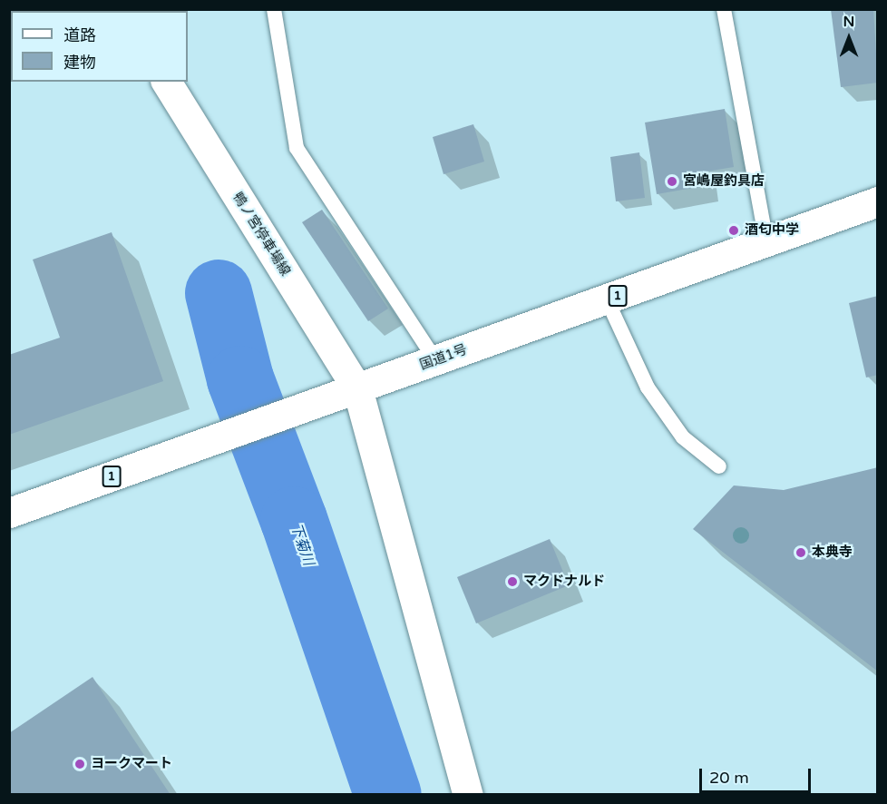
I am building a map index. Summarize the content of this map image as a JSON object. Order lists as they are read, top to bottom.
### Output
{
  "streets": {
    "main road": ["鴨ノ宮停車場線", "1", "国道1号"]
  },
  "crossings": [
    ["鴨ノ宮停車場線", "国道1号"]
  ],
  "water": ["下菊川"],
  "places": [
    "宮嶋屋釣具店",
    "酒匂中学",
    "本典寺",
    "マクドナルド",
    "ヨークマート"
  ],
  "legend": ["道路", "建物"],
  "scale_bar": "20 m",
  "north": "top"
}
